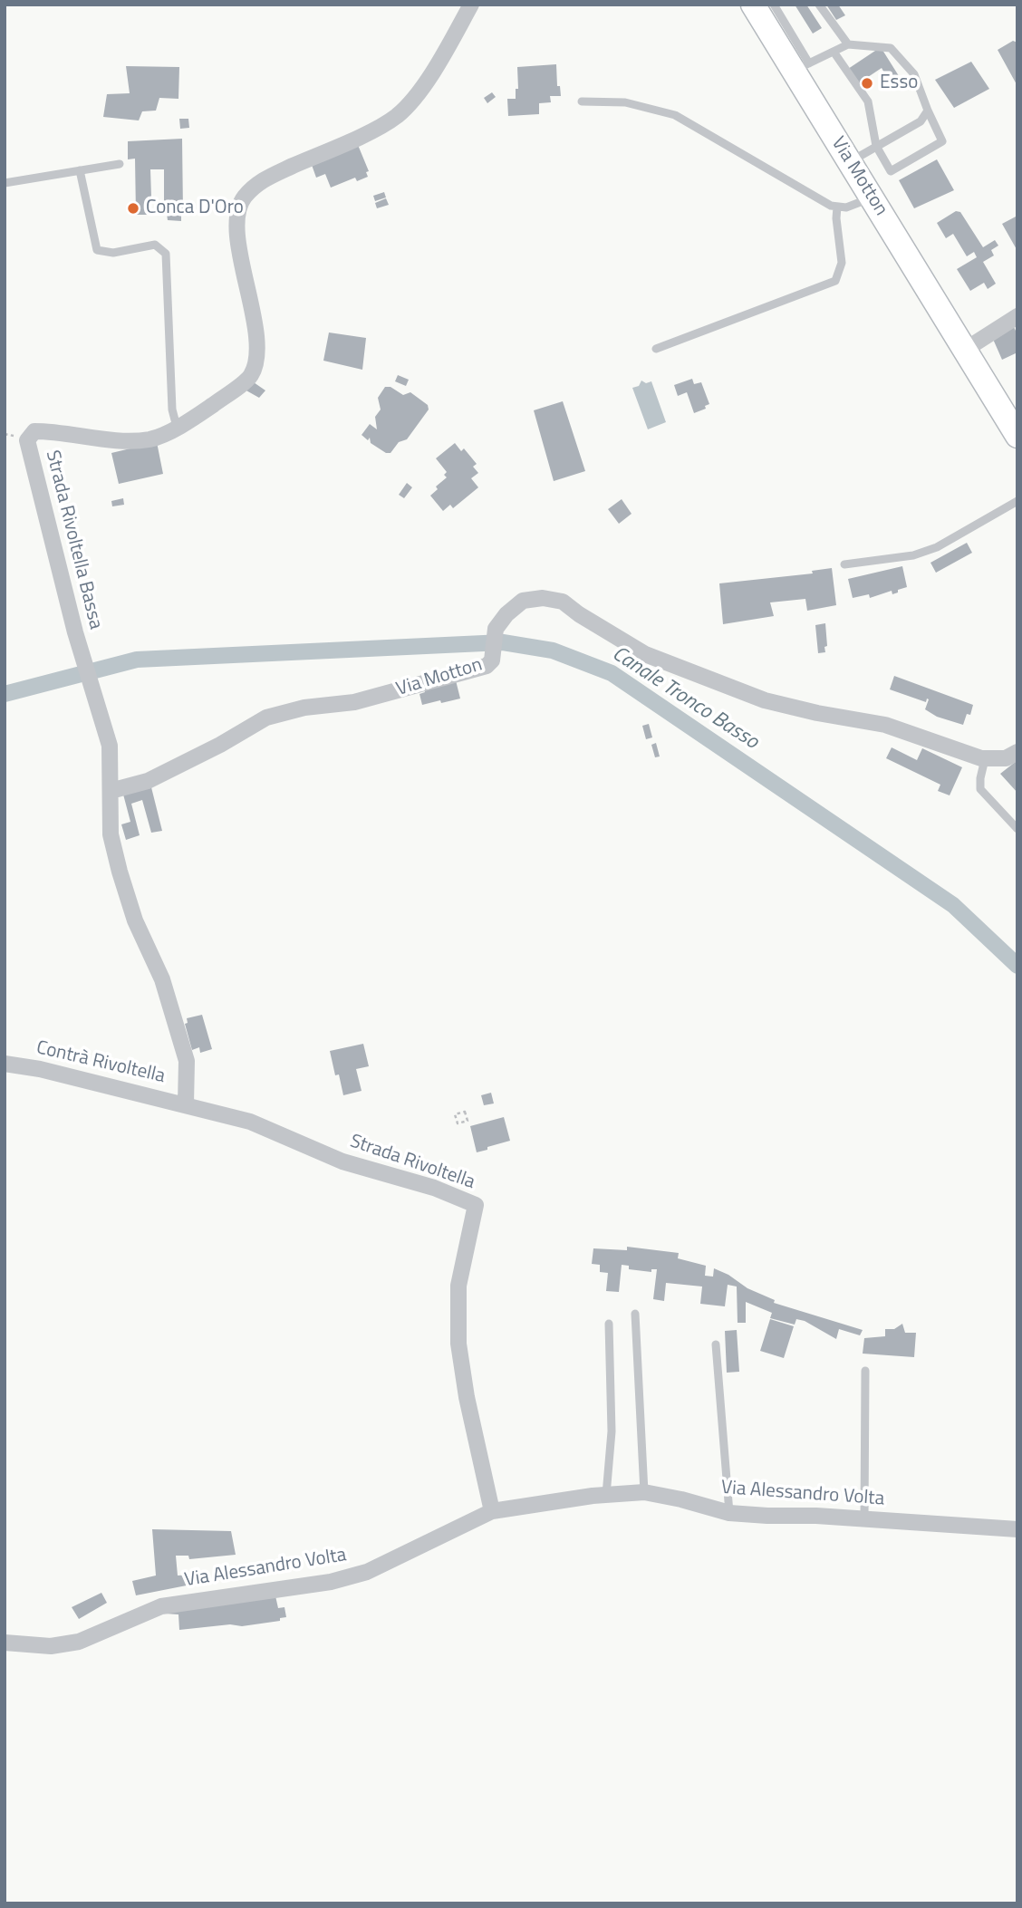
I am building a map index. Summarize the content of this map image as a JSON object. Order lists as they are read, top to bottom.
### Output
{
  "streets": {
    "main road": ["Via Motton"],
    "street": [
      "Strada Rivoltella Bassa",
      "Contrà Rivoltella",
      "Strada Rivoltella",
      "Via Alessandro Volta"
    ]
  },
  "crossings": [
    ["Via Motton", "Strada Rivoltella Bassa"],
    ["Strada Rivoltella Bassa", "Contrà Rivoltella"],
    ["Strada Rivoltella Bassa", "Strada Rivoltella"],
    ["Contrà Rivoltella", "Strada Rivoltella"],
    ["Strada Rivoltella", "Via Alessandro Volta"]
  ],
  "water": ["Canale Tronco Basso"],
  "places": ["Esso", "Conca D'Oro"]
}
